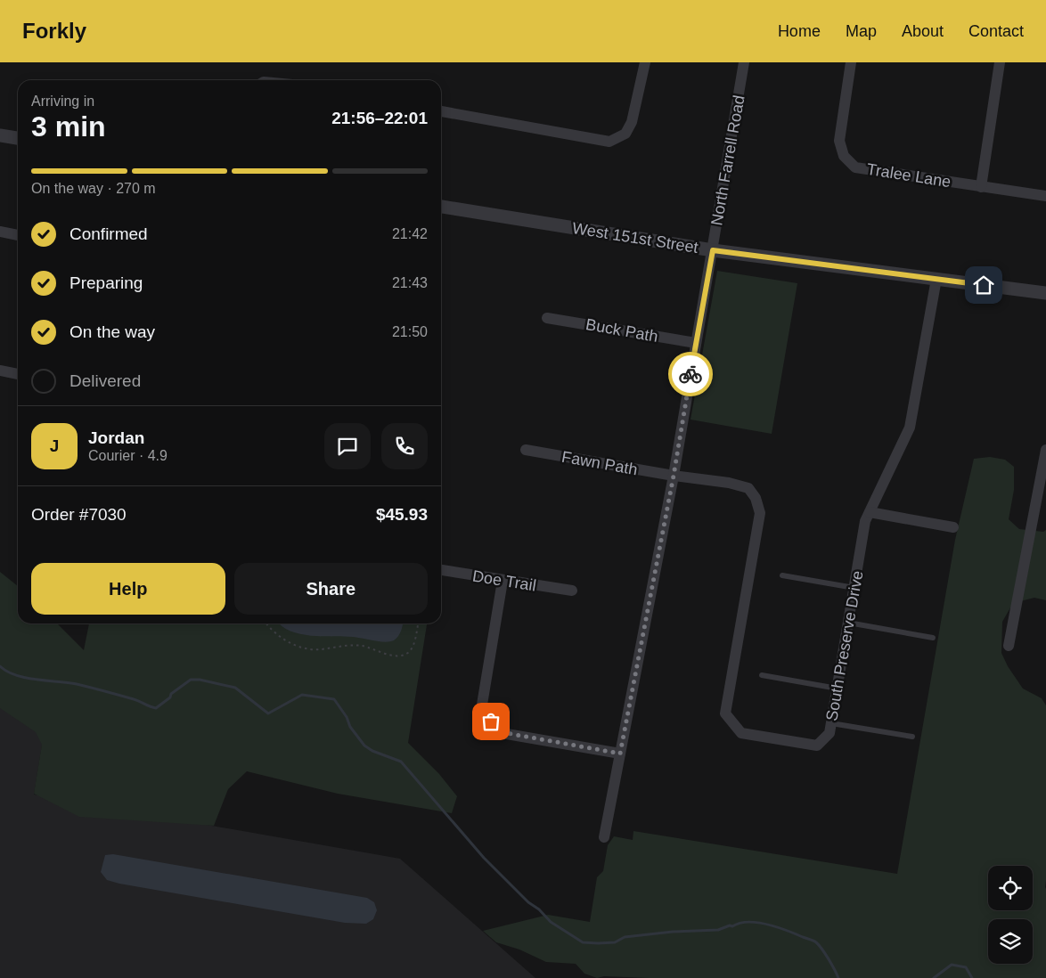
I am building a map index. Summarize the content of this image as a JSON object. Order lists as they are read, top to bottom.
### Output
{
  "streets": {
    "street": [
      "North Farrell Road",
      "Tralee Lane",
      "West 151st Street",
      "Buck Path",
      "Fawn Path",
      "Doe Trail",
      "South Preserve Drive"
    ]
  },
  "crossings": [
    ["North Farrell Road", "West 151st Street"],
    ["North Farrell Road", "Buck Path"],
    ["North Farrell Road", "Fawn Path"],
    ["North Farrell Road", "South Preserve Drive"],
    ["West 151st Street", "South Preserve Drive"],
    ["Fawn Path", "South Preserve Drive"]
  ],
  "page": {
    "header": "Forkly",
    "nav": [
      "Home",
      "Map",
      "About",
      "Contact"
    ],
    "heading": ["3 min", "Arriving in", "21:56–22:01"],
    "panel": [
      "Jordan",
      "Courier · 4.9",
      "Order #7030",
      "$45.93"
    ],
    "bar": "On the way · 270 m",
    "list": [
      ["Confirmed", "21:42"],
      ["Preparing", "21:43"],
      ["On the way", "21:50"],
      "Delivered"
    ],
    "round": "J",
    "buttons": ["Help", "Share"]
  }
}
